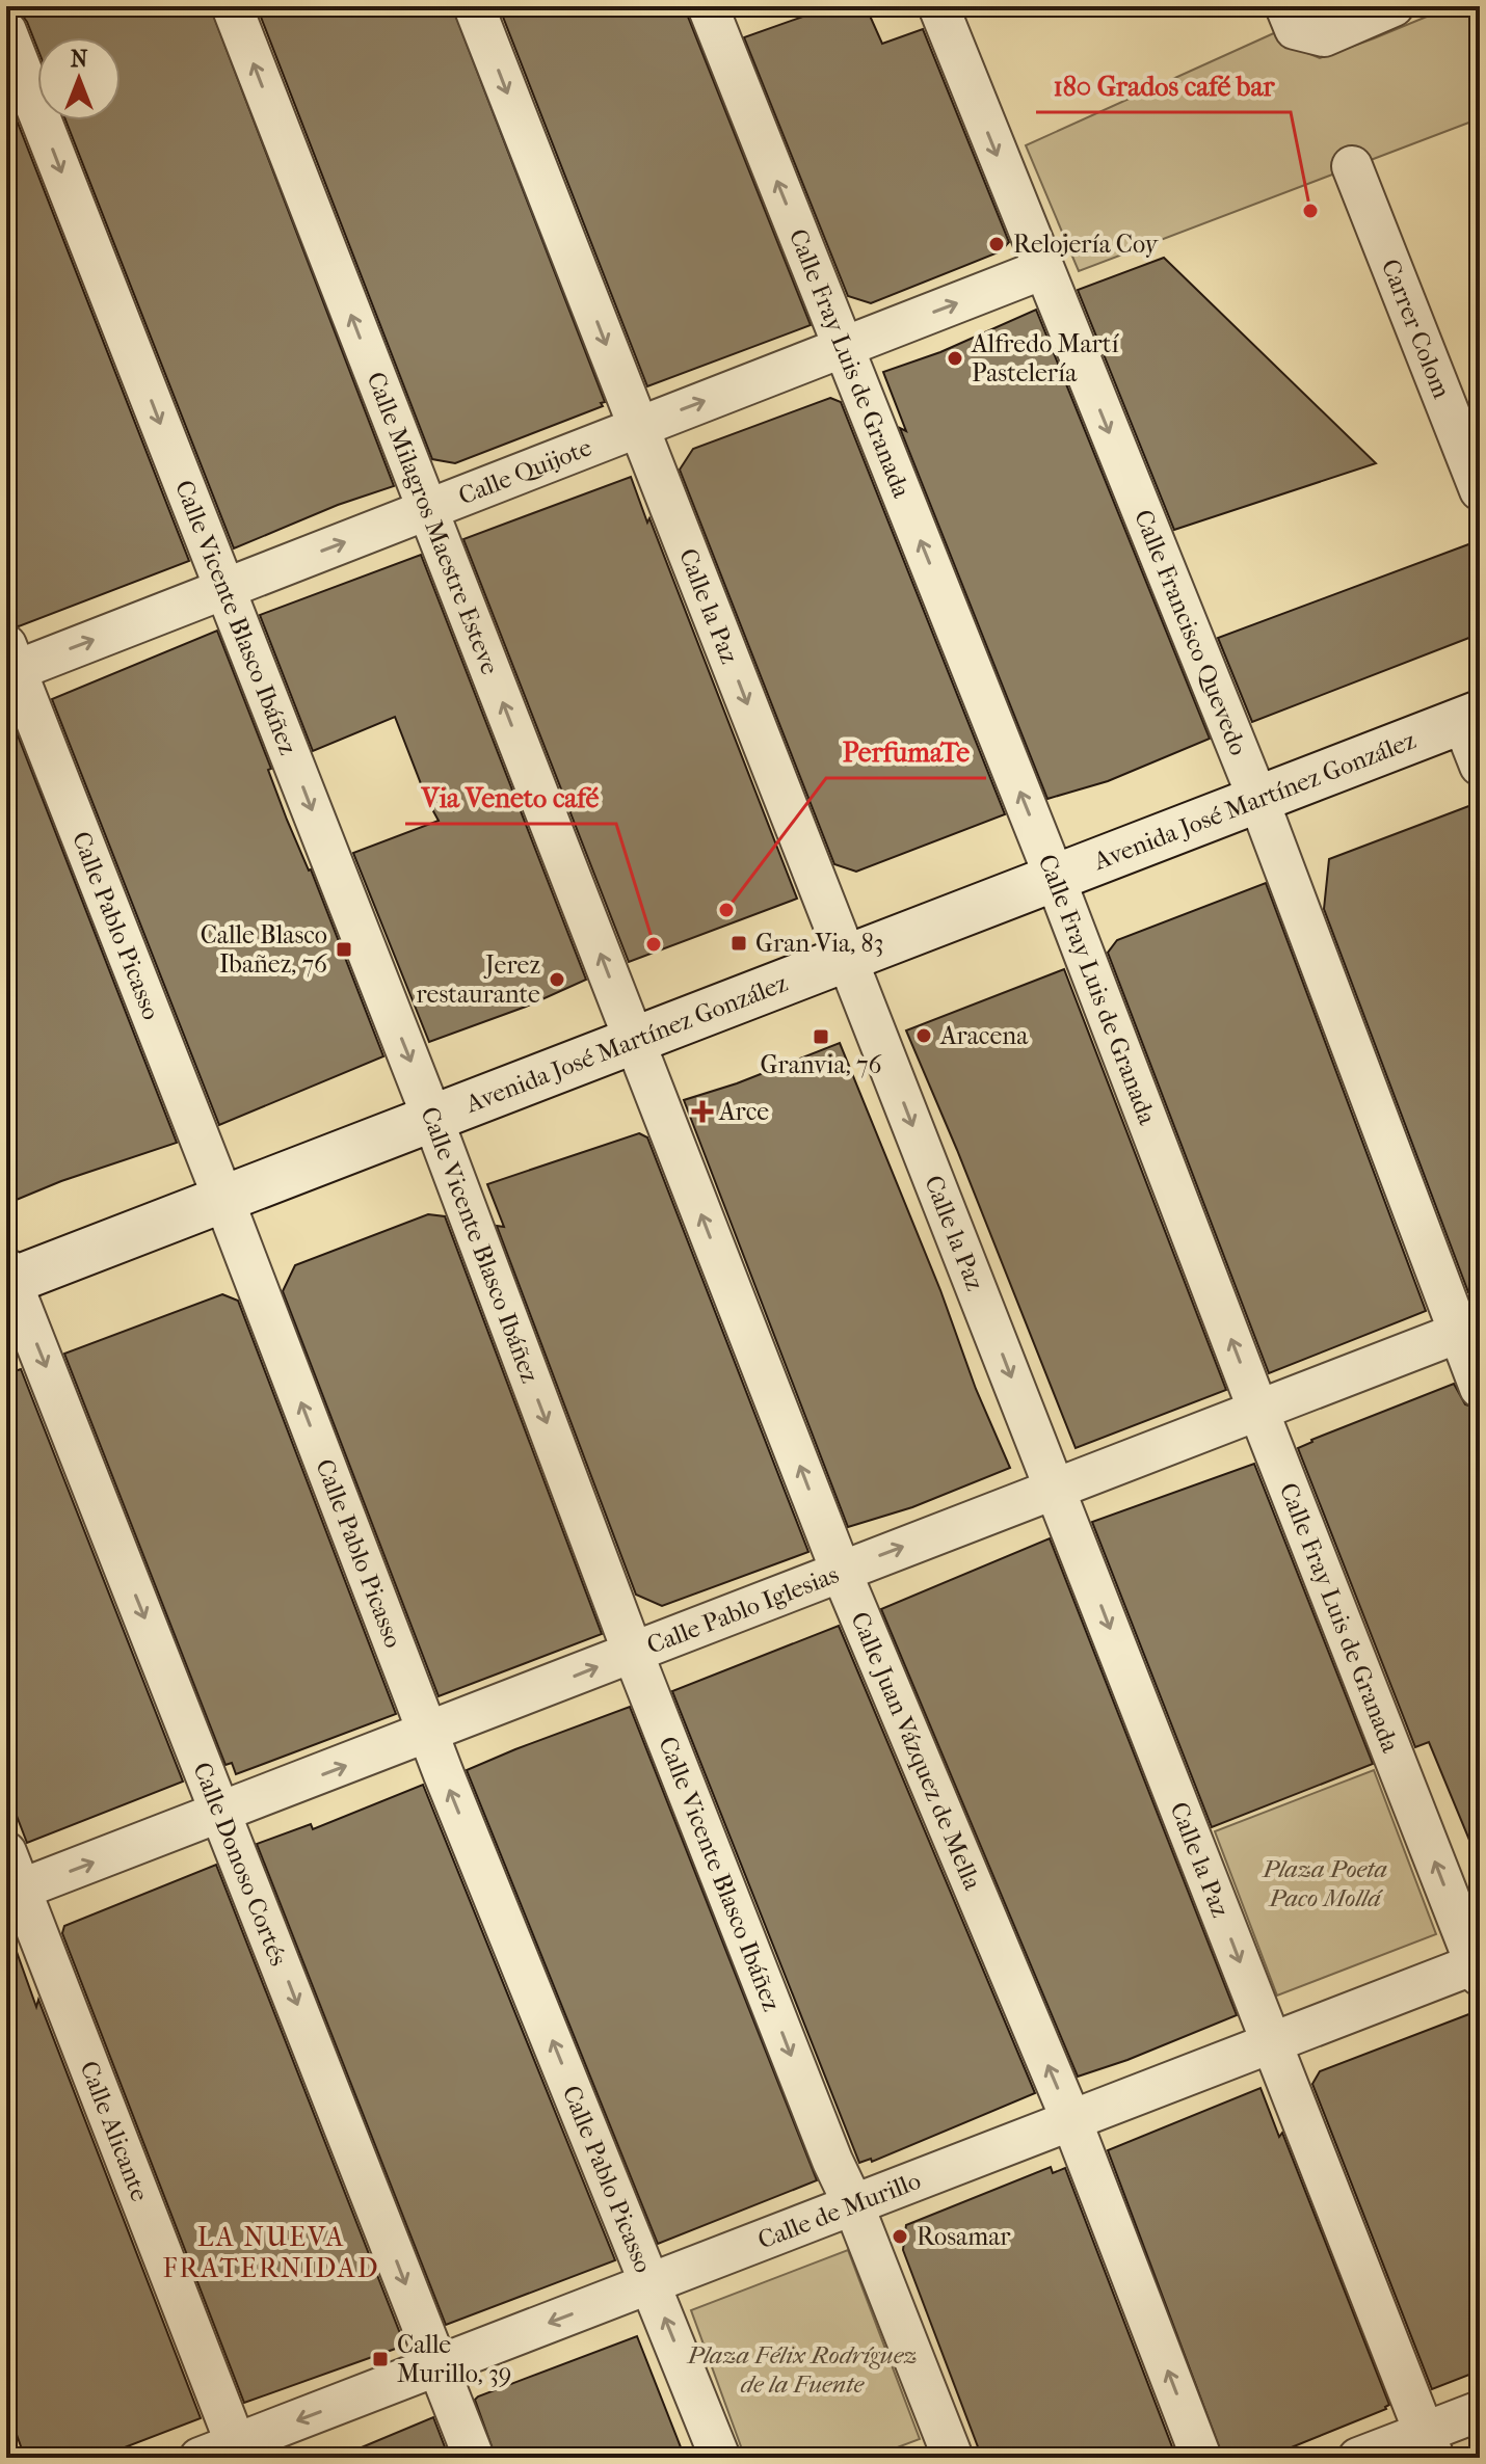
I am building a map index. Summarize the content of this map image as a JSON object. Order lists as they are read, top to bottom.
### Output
{
  "streets": {
    "street": [
      "Carrer Colom",
      "Calle Fray Luis de Granada",
      "Calle Quijote",
      "Calle Milagros Maestre Esteve",
      "Calle la Paz",
      "Calle Vicente Blasco Ibáñez",
      "Calle Francisco Quevedo",
      "Avenida José Martínez González",
      "Calle Pablo Picasso",
      "Calle Pablo Iglesias",
      "Calle Juan Vázquez de Mella",
      "Calle Donoso Cortés",
      "Calle Alicante",
      "Calle de Murillo"
    ]
  },
  "crossings": [
    ["Calle Fray Luis de Granada", "Calle Quijote"],
    ["Calle Fray Luis de Granada", "Avenida José Martínez González"],
    ["Calle Fray Luis de Granada", "Calle Pablo Iglesias"],
    ["Calle Fray Luis de Granada", "Calle de Murillo"],
    ["Calle Quijote", "Calle Milagros Maestre Esteve"],
    ["Calle Quijote", "Calle la Paz"],
    ["Calle Quijote", "Calle Vicente Blasco Ibáñez"],
    ["Calle Quijote", "Calle Francisco Quevedo"],
    ["Calle Quijote", "Calle Pablo Picasso"],
    ["Calle Milagros Maestre Esteve", "Avenida José Martínez González"],
    ["Calle Milagros Maestre Esteve", "Calle Juan Vázquez de Mella"],
    ["Calle la Paz", "Avenida José Martínez González"],
    ["Calle la Paz", "Calle Pablo Iglesias"],
    ["Calle la Paz", "Calle de Murillo"],
    ["Calle Vicente Blasco Ibáñez", "Avenida José Martínez González"],
    ["Calle Vicente Blasco Ibáñez", "Calle Pablo Iglesias"],
    ["Calle Vicente Blasco Ibáñez", "Calle de Murillo"],
    ["Calle Francisco Quevedo", "Avenida José Martínez González"],
    ["Calle Francisco Quevedo", "Calle Pablo Iglesias"],
    ["Avenida José Martínez González", "Calle Pablo Picasso"],
    ["Avenida José Martínez González", "Calle Juan Vázquez de Mella"],
    ["Avenida José Martínez González", "Calle Donoso Cortés"],
    ["Calle Pablo Picasso", "Calle Pablo Iglesias"],
    ["Calle Pablo Picasso", "Calle de Murillo"],
    ["Calle Pablo Iglesias", "Calle Juan Vázquez de Mella"],
    ["Calle Pablo Iglesias", "Calle Donoso Cortés"],
    ["Calle Pablo Iglesias", "Calle Alicante"],
    ["Calle Juan Vázquez de Mella", "Calle de Murillo"],
    ["Calle Donoso Cortés", "Calle de Murillo"],
    ["Calle Alicante", "Calle de Murillo"]
  ],
  "one_way": [
    "Calle Fray Luis de Granada",
    "Calle Quijote",
    "Calle Milagros Maestre Esteve",
    "Calle la Paz",
    "Calle Vicente Blasco Ibáñez",
    "Calle Francisco Quevedo",
    "Calle Pablo Picasso",
    "Calle Pablo Iglesias",
    "Calle Juan Vázquez de Mella",
    "Calle Donoso Cortés"
  ],
  "districts": ["LA NUEVA FRATERNIDAD"],
  "parks": ["Plaza Poeta Paco Mollá", "Plaza Félix Rodríguez de la Fuente"],
  "places": {
    "other": [
      "180 Grados café bar",
      "Relojería Coy",
      "Alfredo Martí Pastelería",
      "PerfumaTe",
      "Via Veneto café",
      "Jerez restaurante",
      "Aracena",
      "Rosamar"
    ],
    "transit": [
      "Gran Via, 83",
      "Calle Blasco Ibañez, 76",
      "Granvia, 76",
      "Calle Murillo, 39"
    ],
    "health": ["Arce"]
  },
  "north": "top"
}
